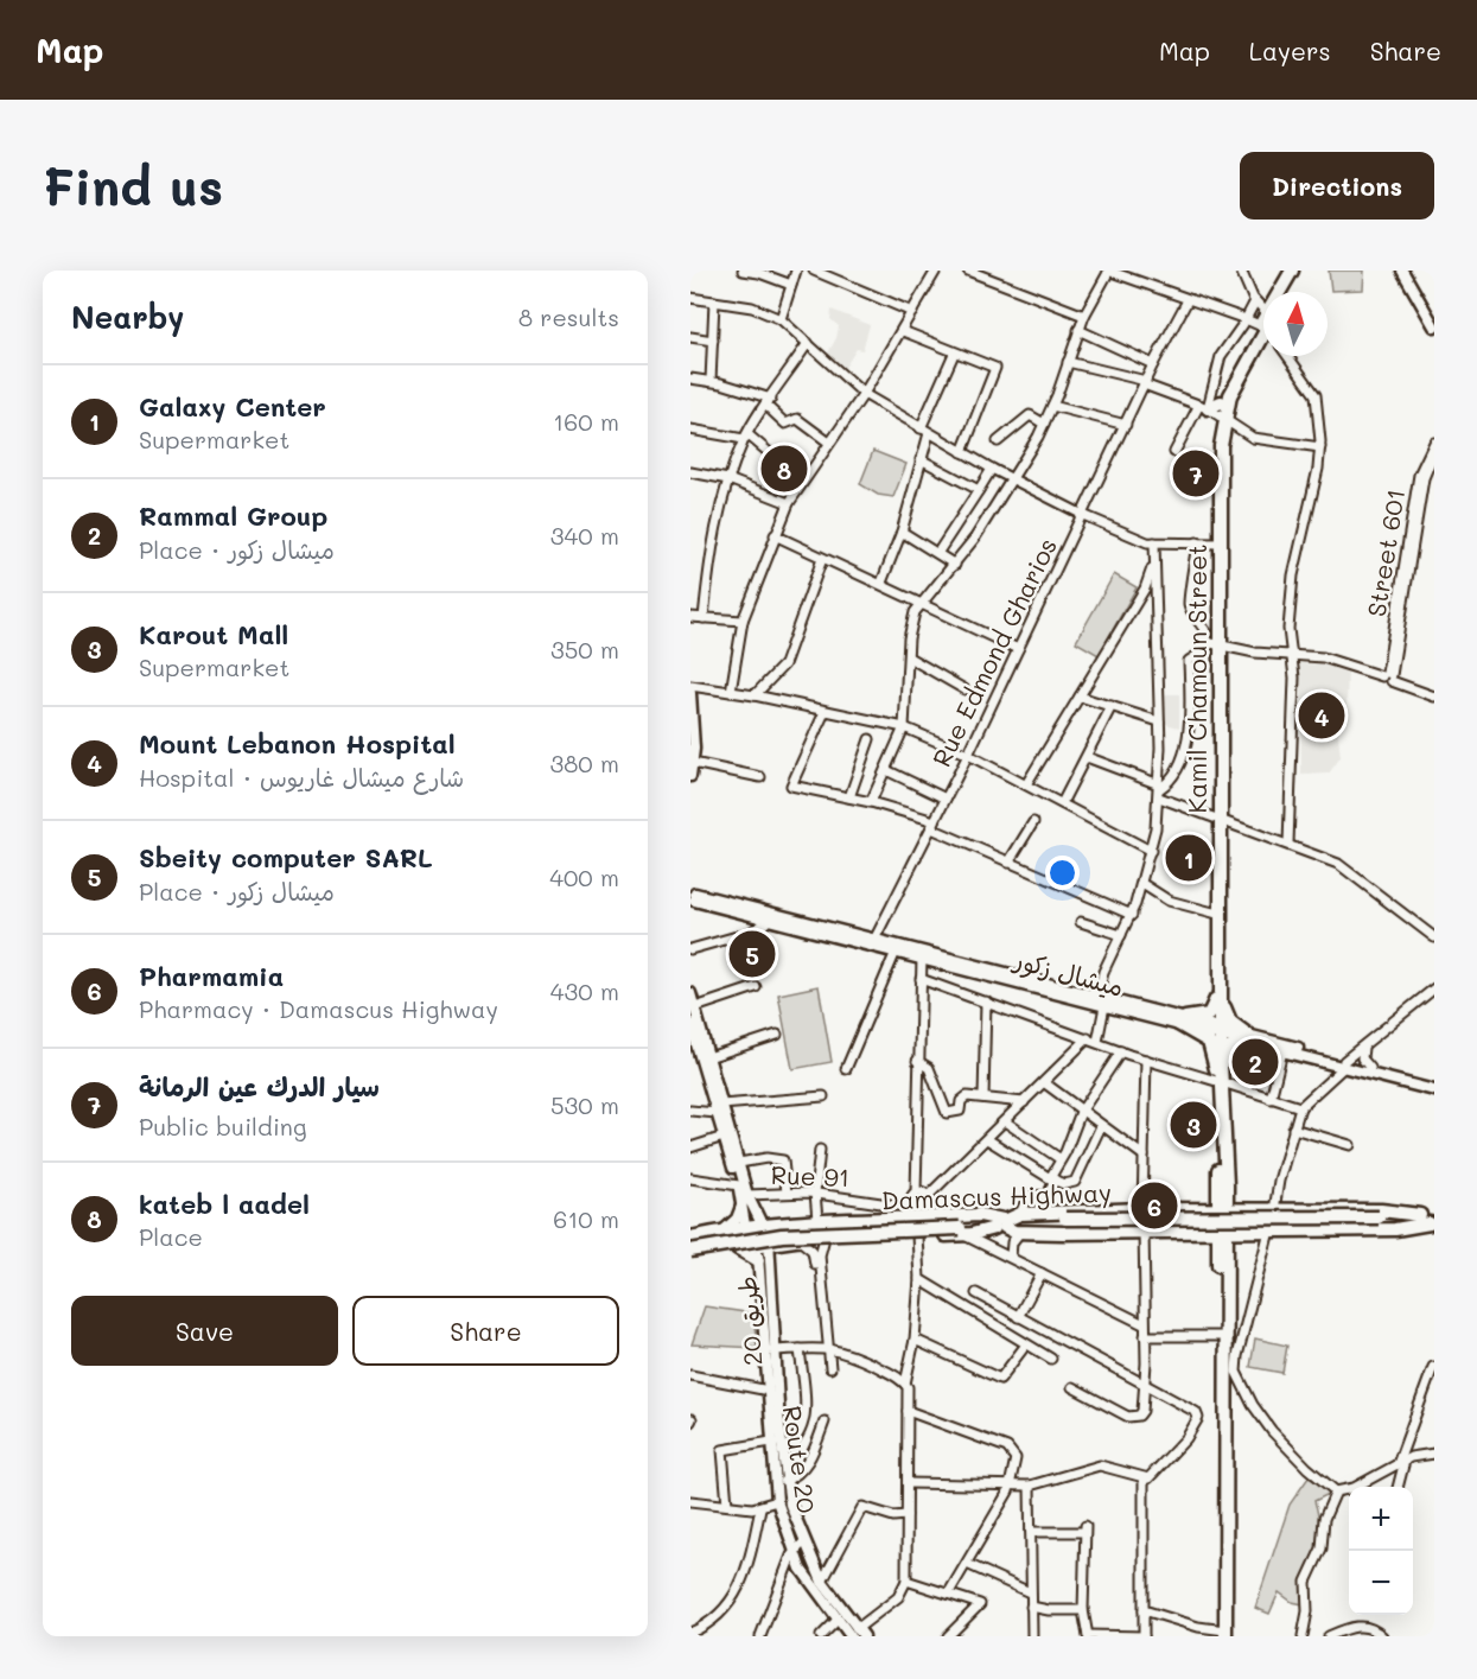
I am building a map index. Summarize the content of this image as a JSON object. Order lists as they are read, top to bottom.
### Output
{
  "streets": {
    "highway": ["Kamil Chamoun Street", "Damascus Highway"],
    "main road": ["ميشال زكور", "طريق 20", "Route 20"],
    "street": ["Street 601", "Rue Edmond Gharios", "Rue 91"]
  },
  "crossings": [
    ["Rue Edmond Gharios", "ميشال زكور"],
    ["Kamil Chamoun Street", "ميشال زكور"],
    ["Rue 91", "طريق 20"],
    ["طريق 20", "Route 20"]
  ],
  "north": "top",
  "page": {
    "header": "Map",
    "nav": ["Map", "Layers", "Share"],
    "buttons": [
      "Directions",
      ["Save", "Share"]
    ],
    "title": "Find us",
    "heading": ["Nearby", "8 results"],
    "list": [
      {
        "mark": "1",
        "name": "Galaxy Center",
        "note": "Supermarket",
        "value": "160 m"
      },
      {
        "mark": "2",
        "name": "Rammal Group",
        "note": "Place · ميشال زكور",
        "value": "340 m"
      },
      {
        "mark": "3",
        "name": "Karout Mall",
        "note": "Supermarket",
        "value": "350 m"
      },
      {
        "mark": "4",
        "name": "Mount Lebanon Hospital",
        "note": "Hospital · شارع ميشال غاريوس",
        "value": "380 m"
      },
      {
        "mark": "5",
        "name": "Sbeity computer SARL",
        "note": "Place · ميشال زكور",
        "value": "400 m"
      },
      {
        "mark": "6",
        "name": "Pharmamia",
        "note": "Pharmacy · Damascus Highway",
        "value": "430 m"
      },
      {
        "mark": "7",
        "name": "سيار الدرك عين الرمانة",
        "note": "Public building",
        "value": "530 m"
      },
      {
        "mark": "8",
        "name": "kateb l aadel",
        "note": "Place",
        "value": "610 m"
      }
    ],
    "pins": [
      "8",
      "7",
      "4",
      "1",
      "5",
      "2",
      "3",
      "6"
    ],
    "map_buttons": ["+", "−"]
  }
}
